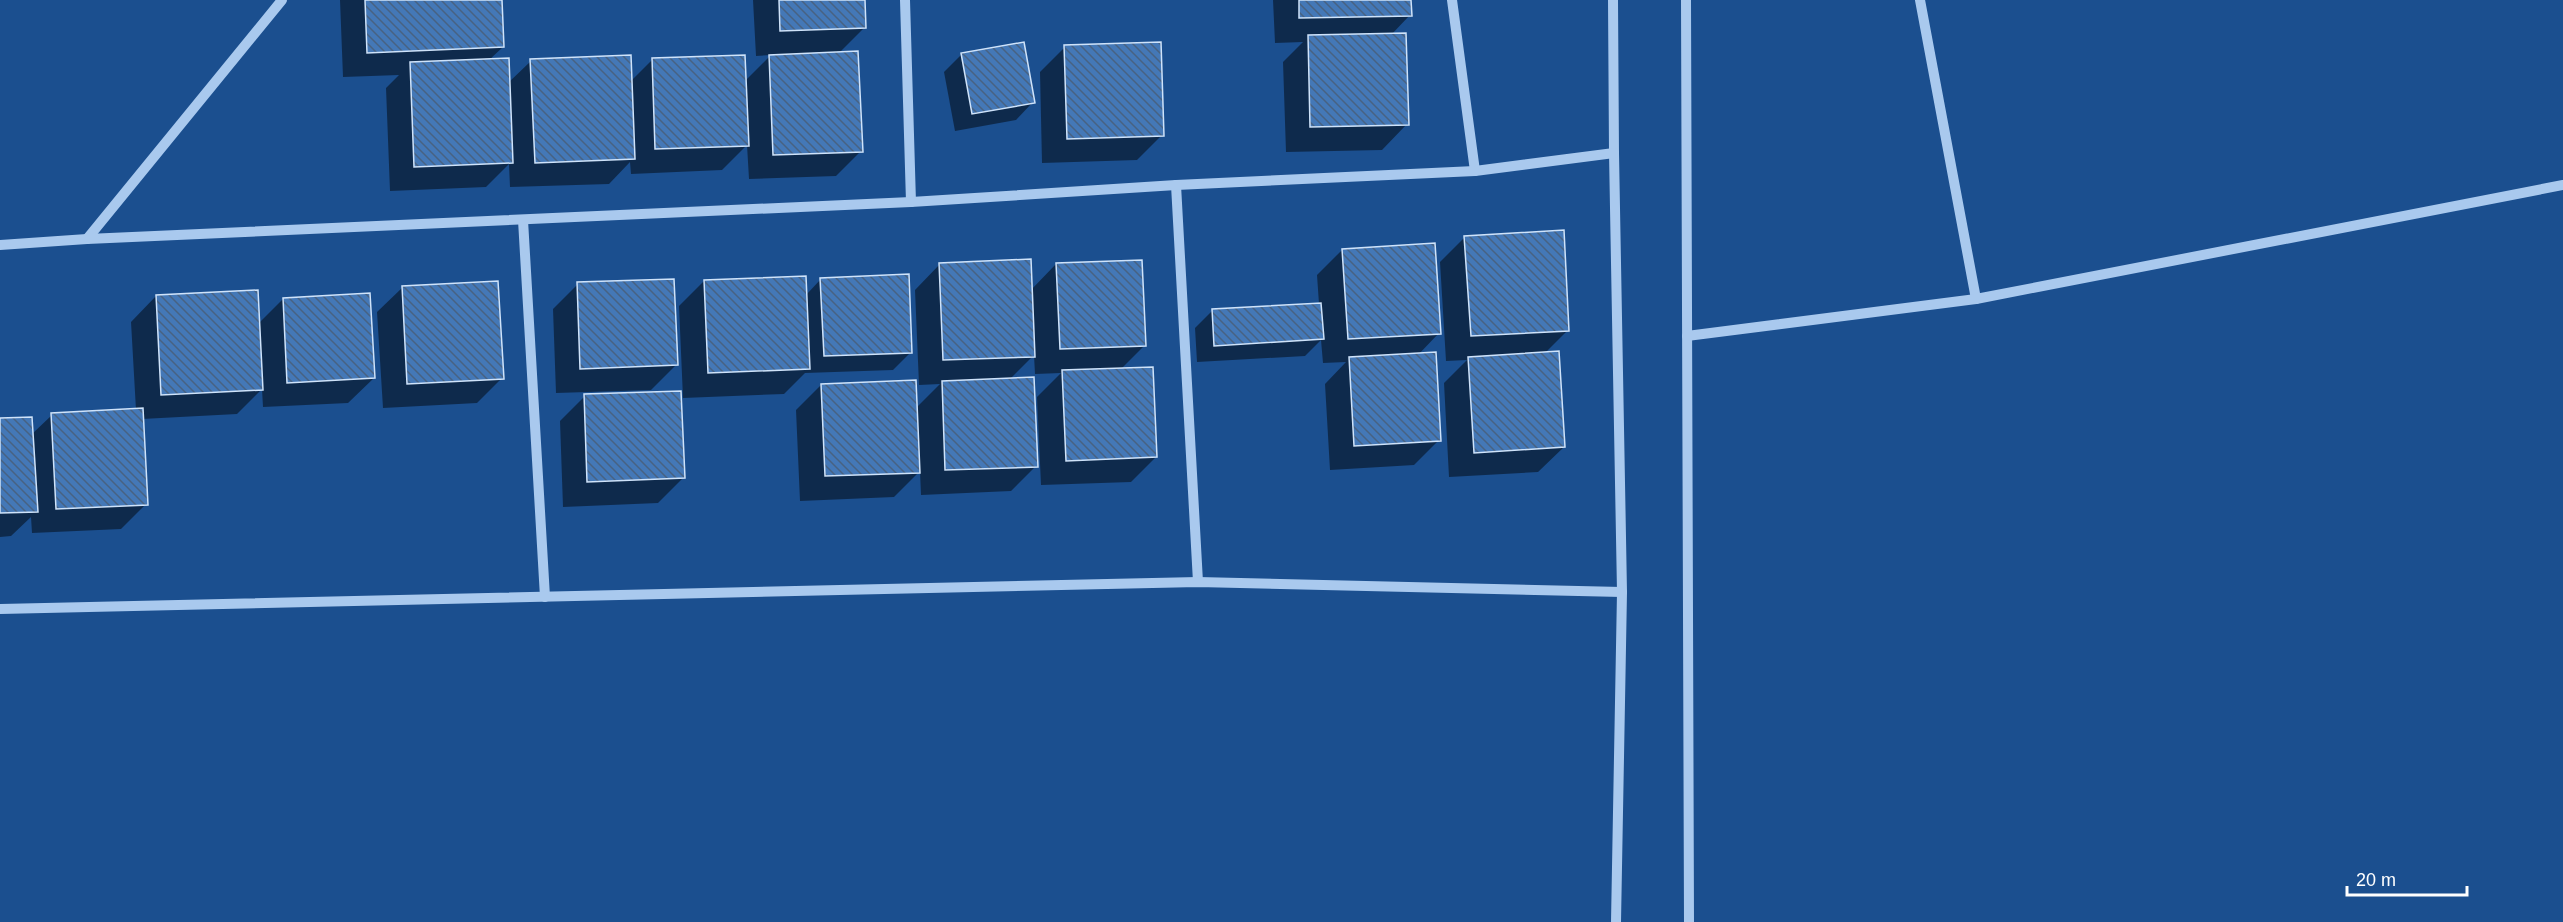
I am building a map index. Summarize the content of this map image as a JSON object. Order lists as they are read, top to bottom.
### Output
{
  "scale_bar": "20 m"
}
